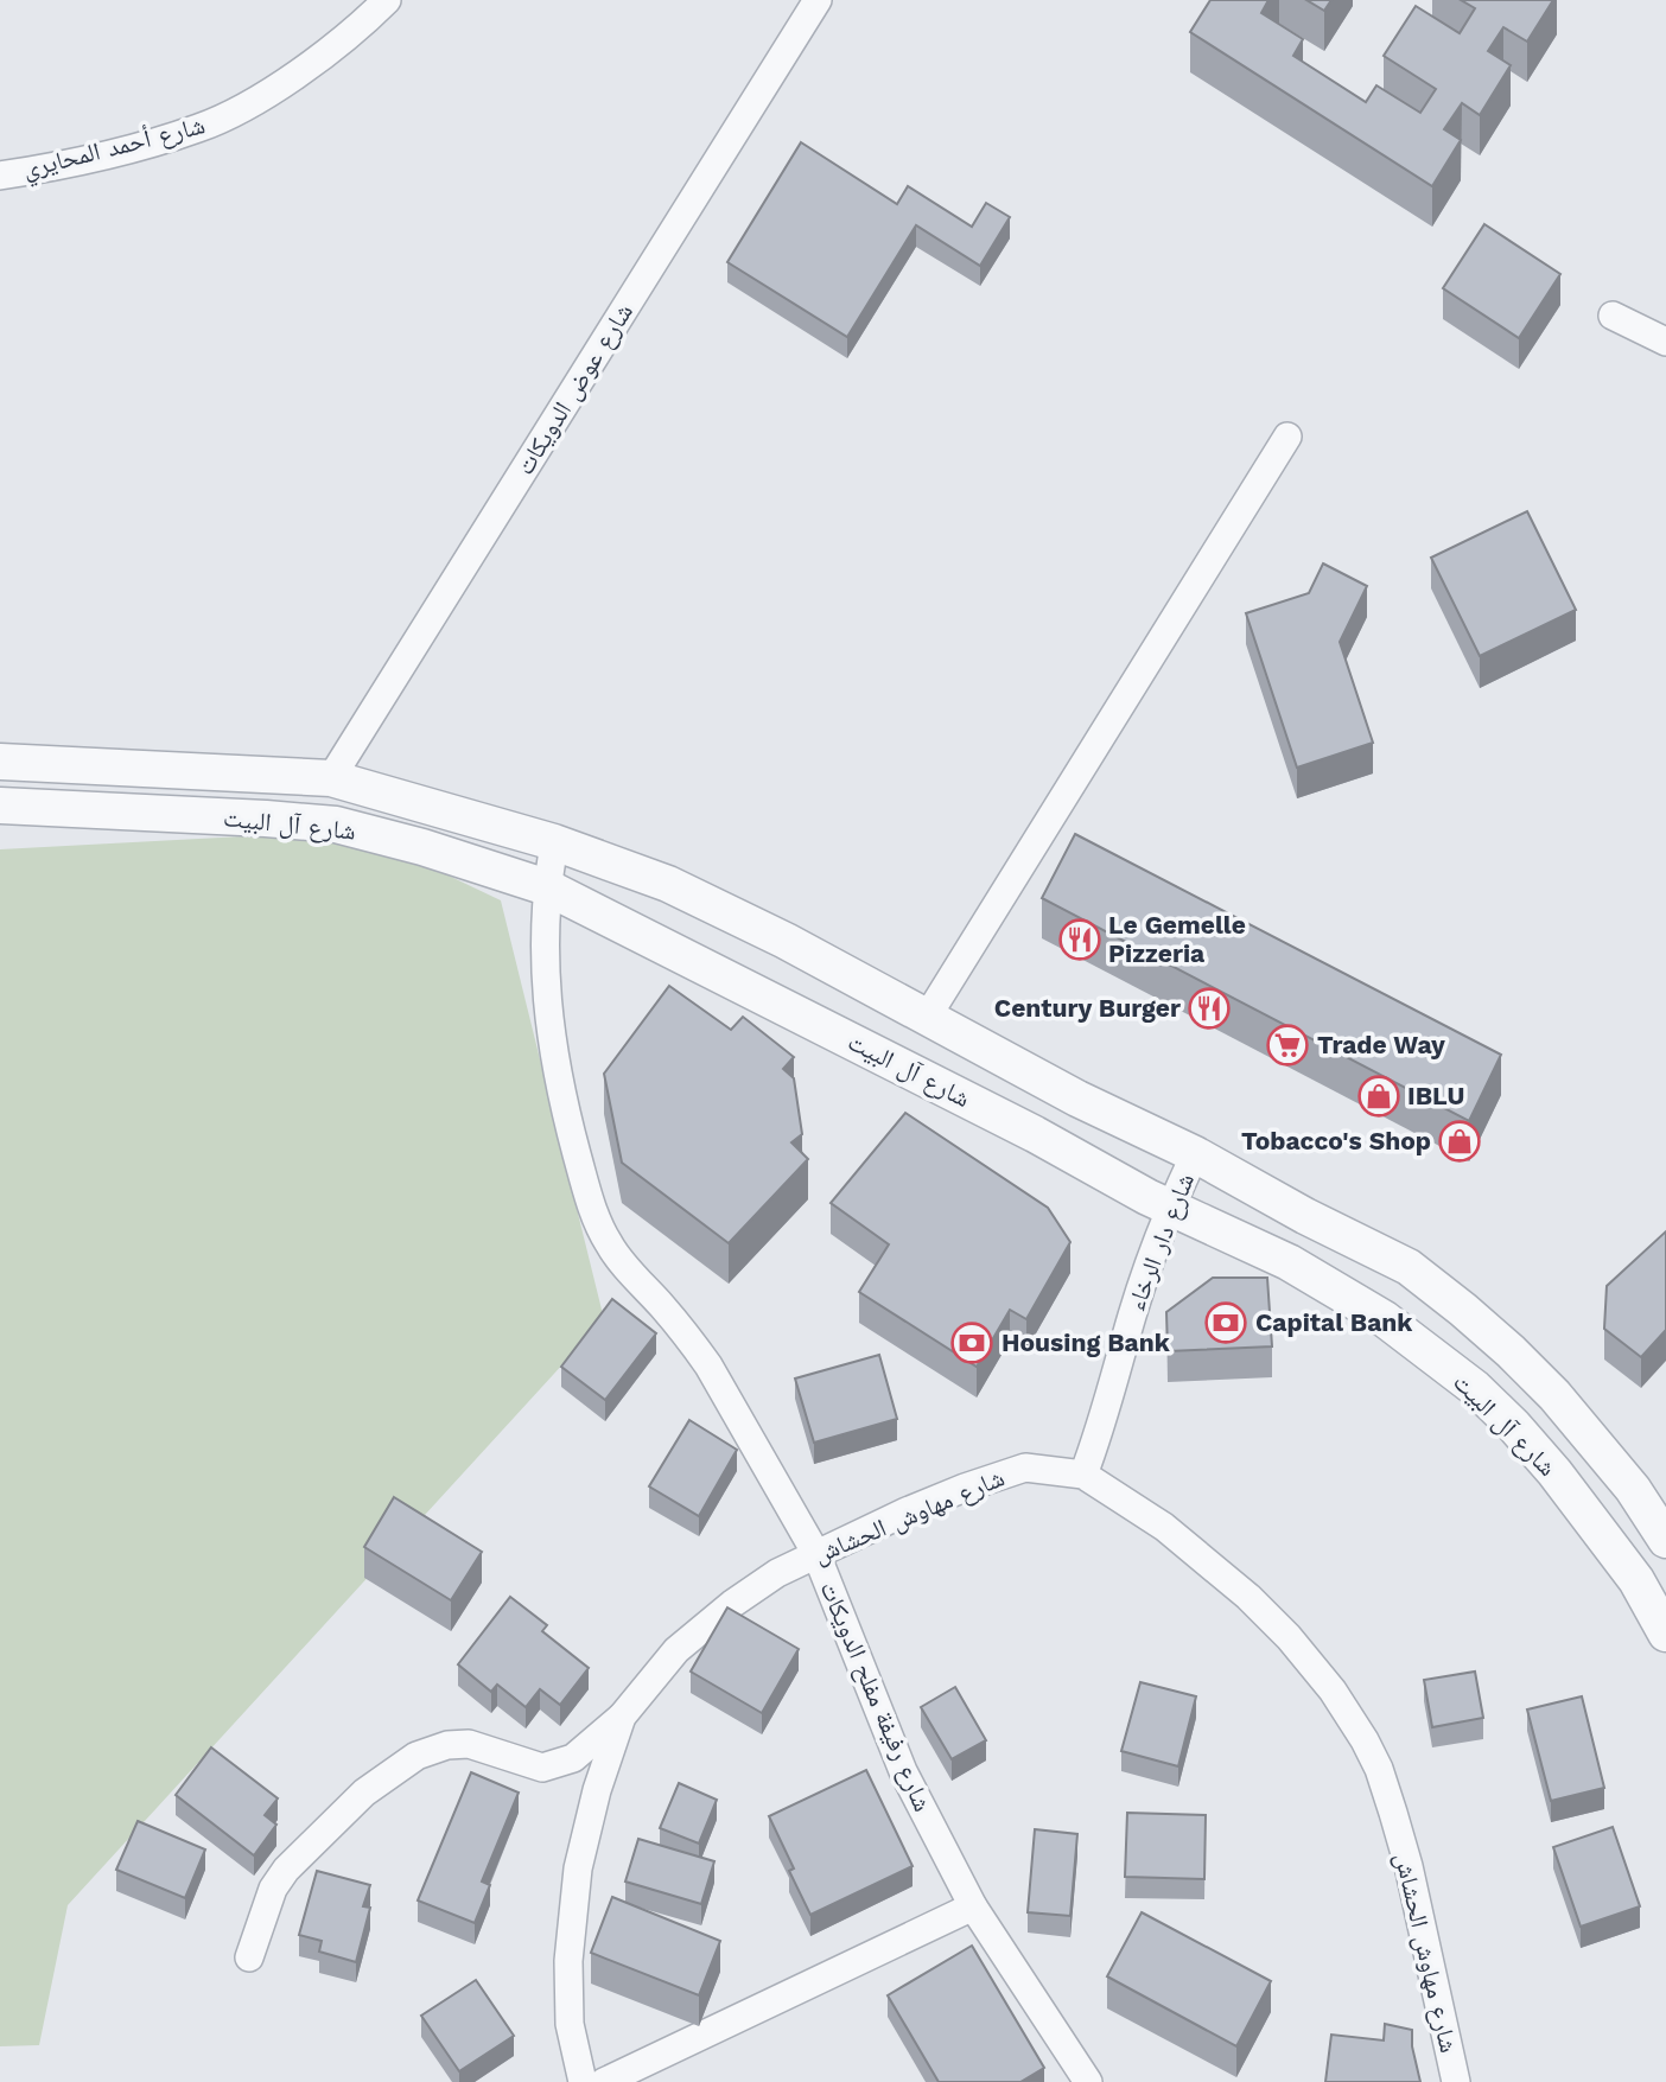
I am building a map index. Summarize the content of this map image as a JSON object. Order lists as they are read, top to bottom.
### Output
{
  "streets": {
    "street": [
      "شارع أحمد المحايري",
      "شارع عوض الدويكات",
      "شارع آل البيت",
      "شارع دار الرخاء",
      "شارع مهاوش الحشاش",
      "شارع رفيفة مفلح الدويكات"
    ]
  },
  "crossings": [
    ["شارع عوض الدويكات", "شارع آل البيت"],
    ["شارع آل البيت", "شارع دار الرخاء"],
    ["شارع آل البيت", "شارع رفيفة مفلح الدويكات"],
    ["شارع دار الرخاء", "شارع مهاوش الحشاش"],
    ["شارع مهاوش الحشاش", "شارع رفيفة مفلح الدويكات"]
  ],
  "places": {
    "restaurant": ["Le Gemelle Pizzeria", "Century Burger"],
    "supermarket": ["Trade Way"],
    "shop": ["IBLU", "Tobacco's Shop"],
    "bank": ["Capital Bank", "Housing Bank"]
  }
}
